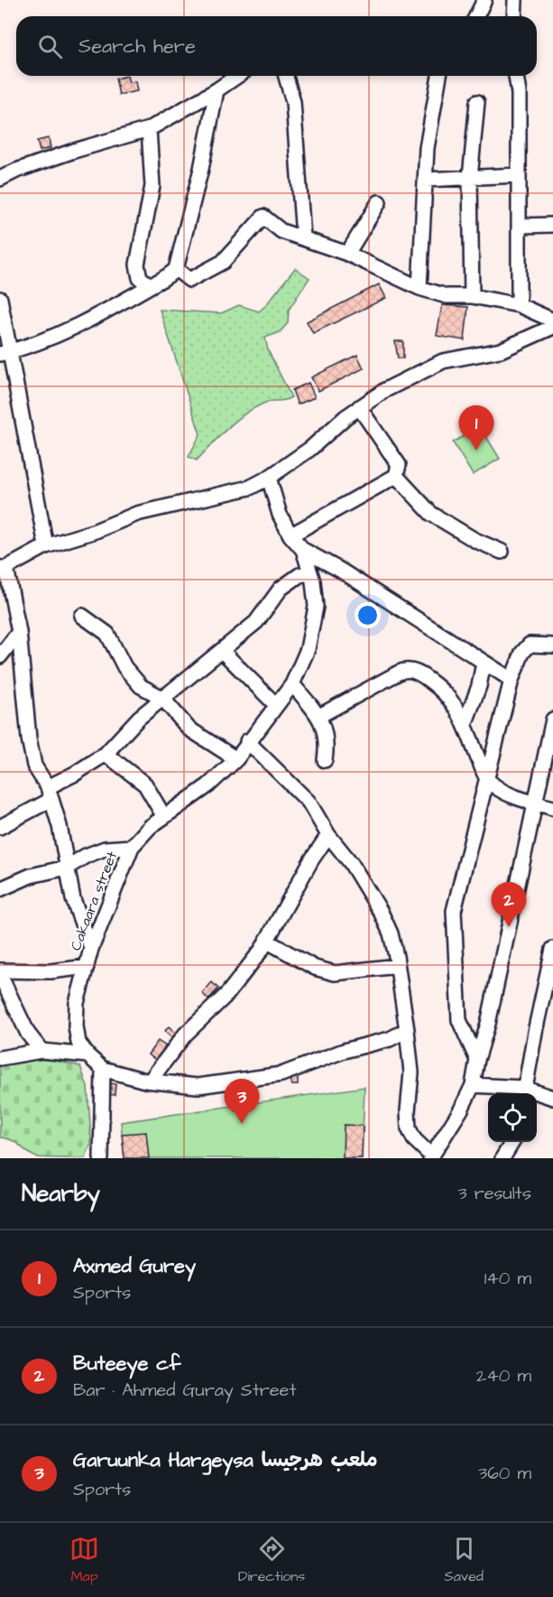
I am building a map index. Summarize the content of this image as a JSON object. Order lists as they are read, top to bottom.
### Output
{
  "streets": {
    "street": ["Cakaara street"]
  },
  "page": {
    "search": "Search here",
    "pins": ["1", "2", "3"],
    "heading": ["Nearby", "3 results"],
    "list": [
      {
        "mark": "1",
        "name": "Axmed Gurey",
        "note": "Sports",
        "value": "140 m"
      },
      {
        "mark": "2",
        "name": "Buteeye cf",
        "note": "Bar · Ahmed Guray Street",
        "value": "240 m"
      },
      {
        "mark": "3",
        "name": "Garuunka Hargeysa ملعب هرجيسا",
        "note": "Sports",
        "value": "360 m"
      }
    ],
    "nav": ["Map", "Directions", "Saved"]
  }
}
